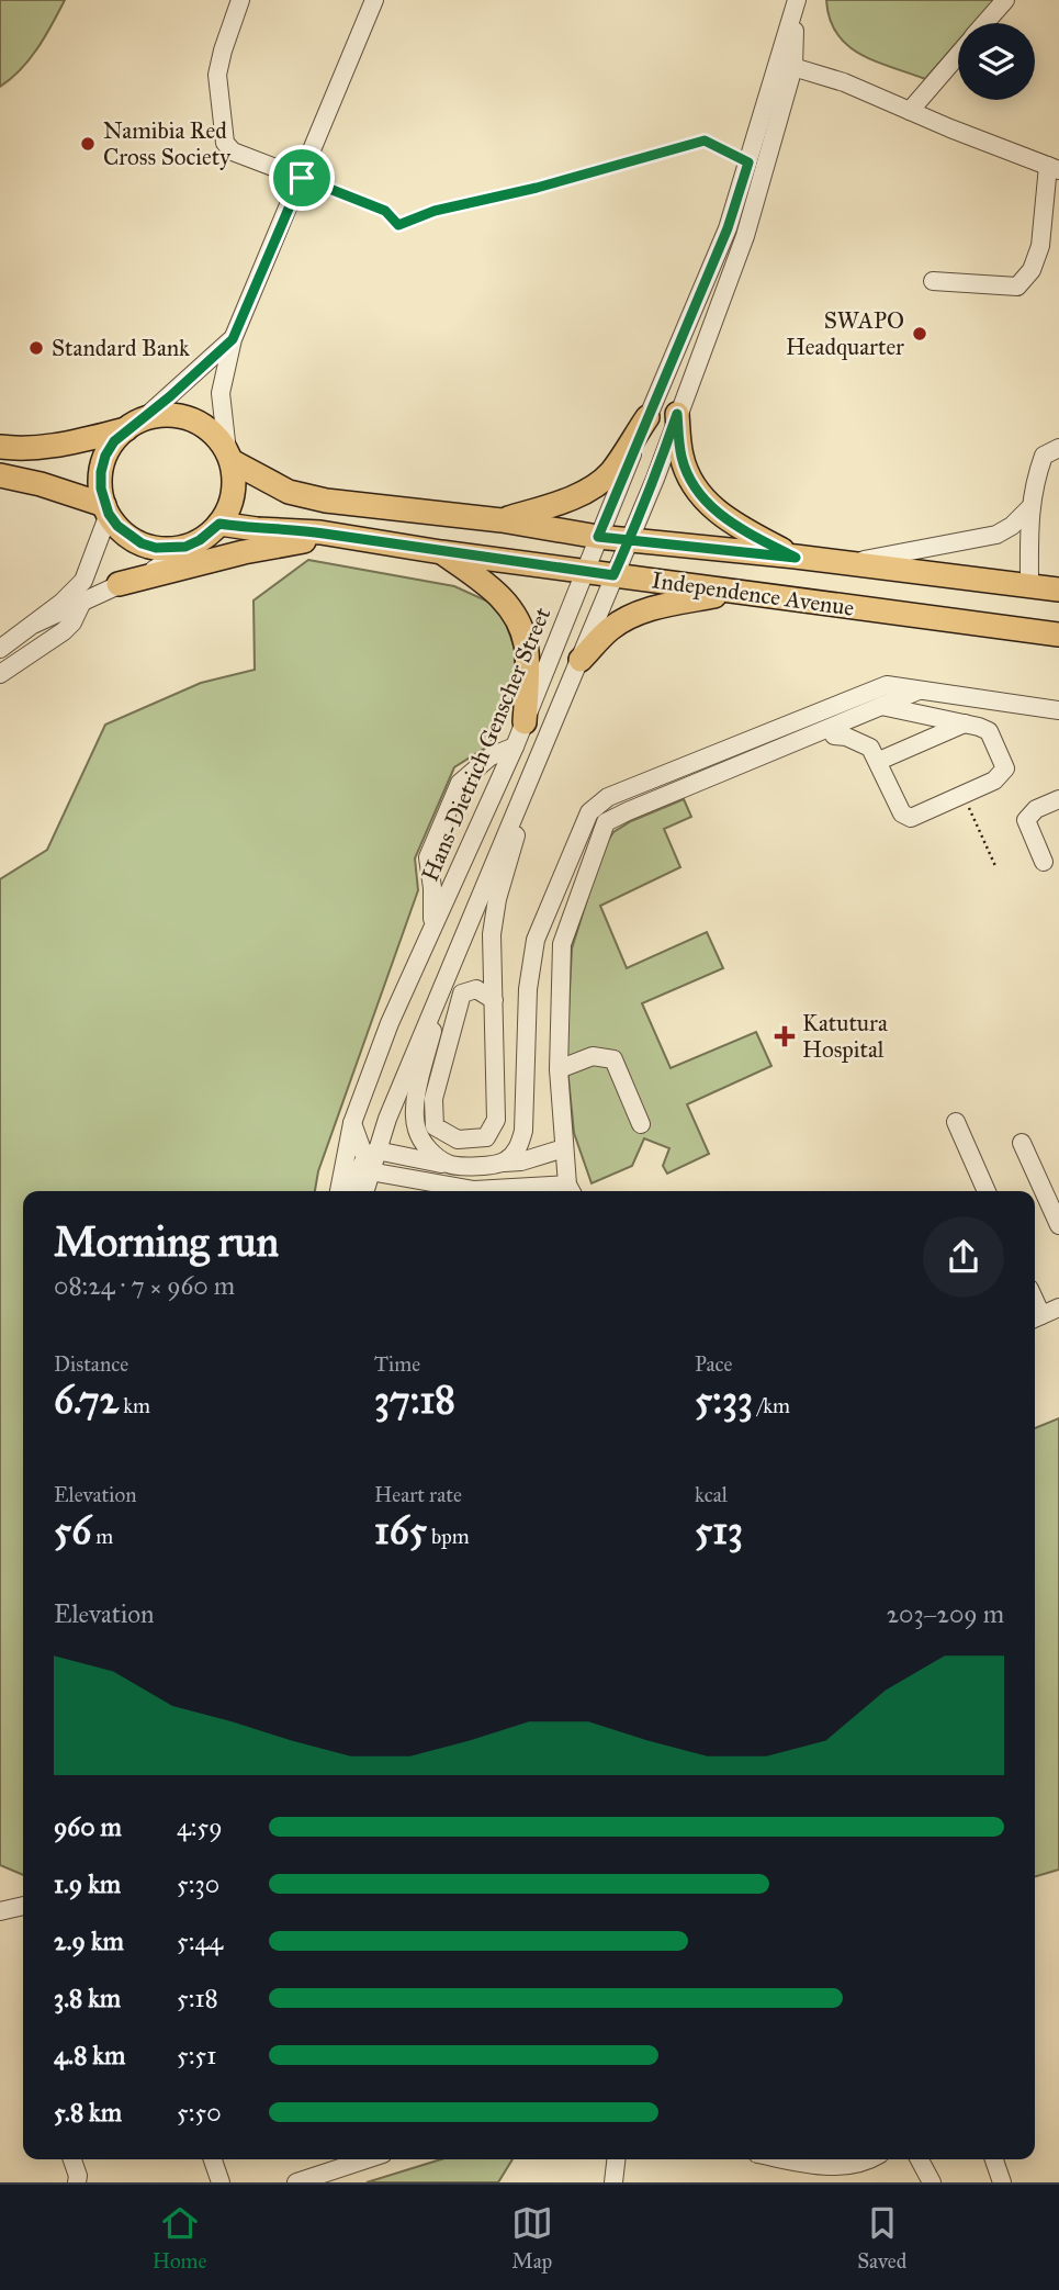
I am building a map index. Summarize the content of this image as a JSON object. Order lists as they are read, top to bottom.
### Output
{
  "streets": {
    "main road": ["Independence Avenue"],
    "street": ["Hans-Dietrich Genscher Street"]
  },
  "crossings": [
    ["Independence Avenue", "Hans-Dietrich Genscher Street"]
  ],
  "places": {
    "other": ["Namibia Red Cross Society", "SWAPO Headquarter", "Standard Bank"],
    "health": ["Katutura Hospital"]
  },
  "page": {
    "heading": ["Morning run", "08:24 · 7 × 960 m"],
    "stats": [
      ["Distance", "6.72 km"],
      ["Time", "37:18"],
      ["Pace", "5:33 /km"],
      ["Elevation", "56 m"],
      ["Heart rate", "165 bpm"],
      ["kcal", "513"]
    ],
    "chart": ["Elevation", "203–209 m"],
    "list": [
      {
        "name": "960 m",
        "note": "4:59"
      },
      {
        "name": "1.9 km",
        "note": "5:30"
      },
      {
        "name": "2.9 km",
        "note": "5:44"
      },
      {
        "name": "3.8 km",
        "note": "5:18"
      },
      {
        "name": "4.8 km",
        "note": "5:51"
      },
      {
        "name": "5.8 km",
        "note": "5:50"
      }
    ],
    "tabs": ["Home", "Map", "Saved"]
  }
}
